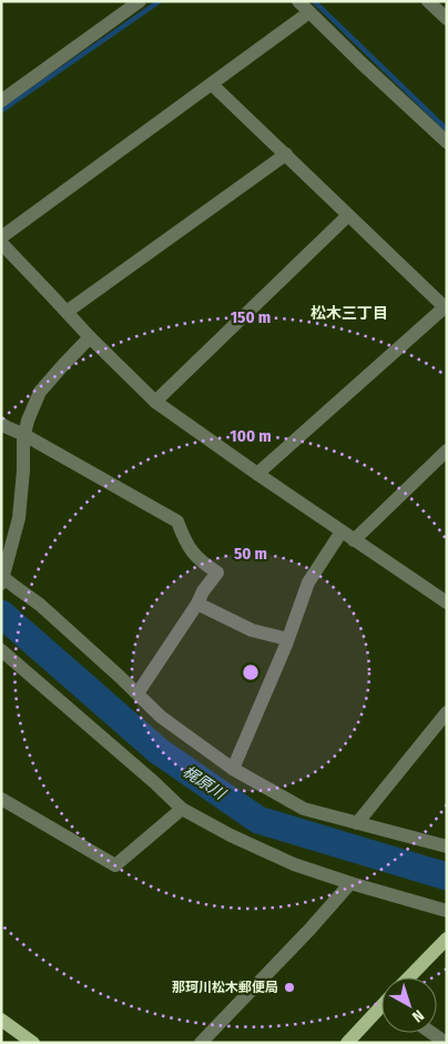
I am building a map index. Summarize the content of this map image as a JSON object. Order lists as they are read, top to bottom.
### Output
{
  "districts": ["松木三丁目"],
  "water": ["梶原川"],
  "places": ["那珂川松木郵便局"],
  "north": "bottom right",
  "rings": ["150 m", "100 m", "50 m"]
}
